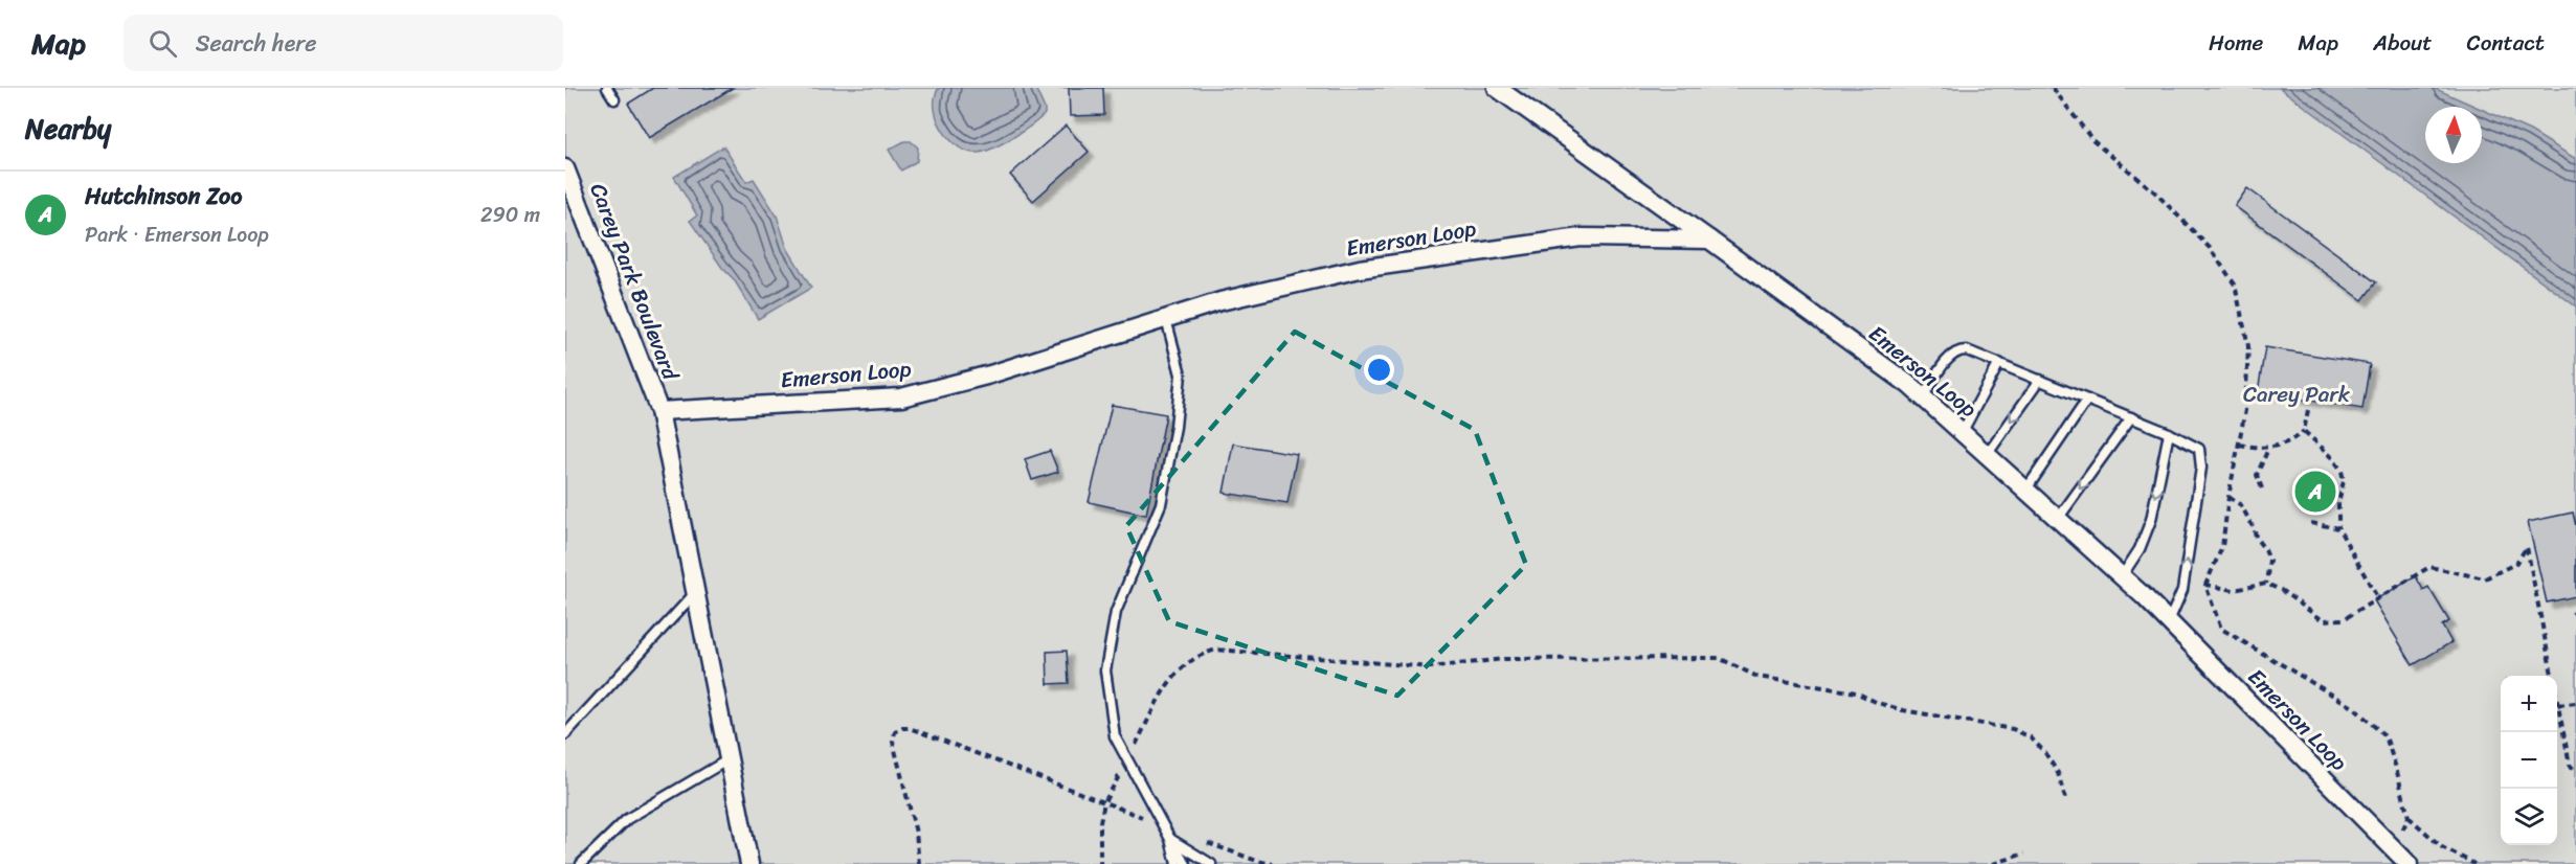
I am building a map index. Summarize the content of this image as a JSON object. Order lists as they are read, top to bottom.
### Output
{
  "streets": {
    "street": ["Emerson Loop", "Carey Park Boulevard"]
  },
  "crossings": [
    ["Emerson Loop", "Carey Park Boulevard"]
  ],
  "parks": ["Carey Park"],
  "north": "top",
  "page": {
    "header": "Map",
    "search": "Search here",
    "nav": [
      "Home",
      "Map",
      "About",
      "Contact"
    ],
    "heading": "Nearby",
    "list": [
      {
        "mark": "A",
        "name": "Hutchinson Zoo",
        "note": "Park · Emerson Loop",
        "value": "290 m"
      }
    ],
    "pins": "A",
    "map_buttons": ["+", "−"]
  }
}
